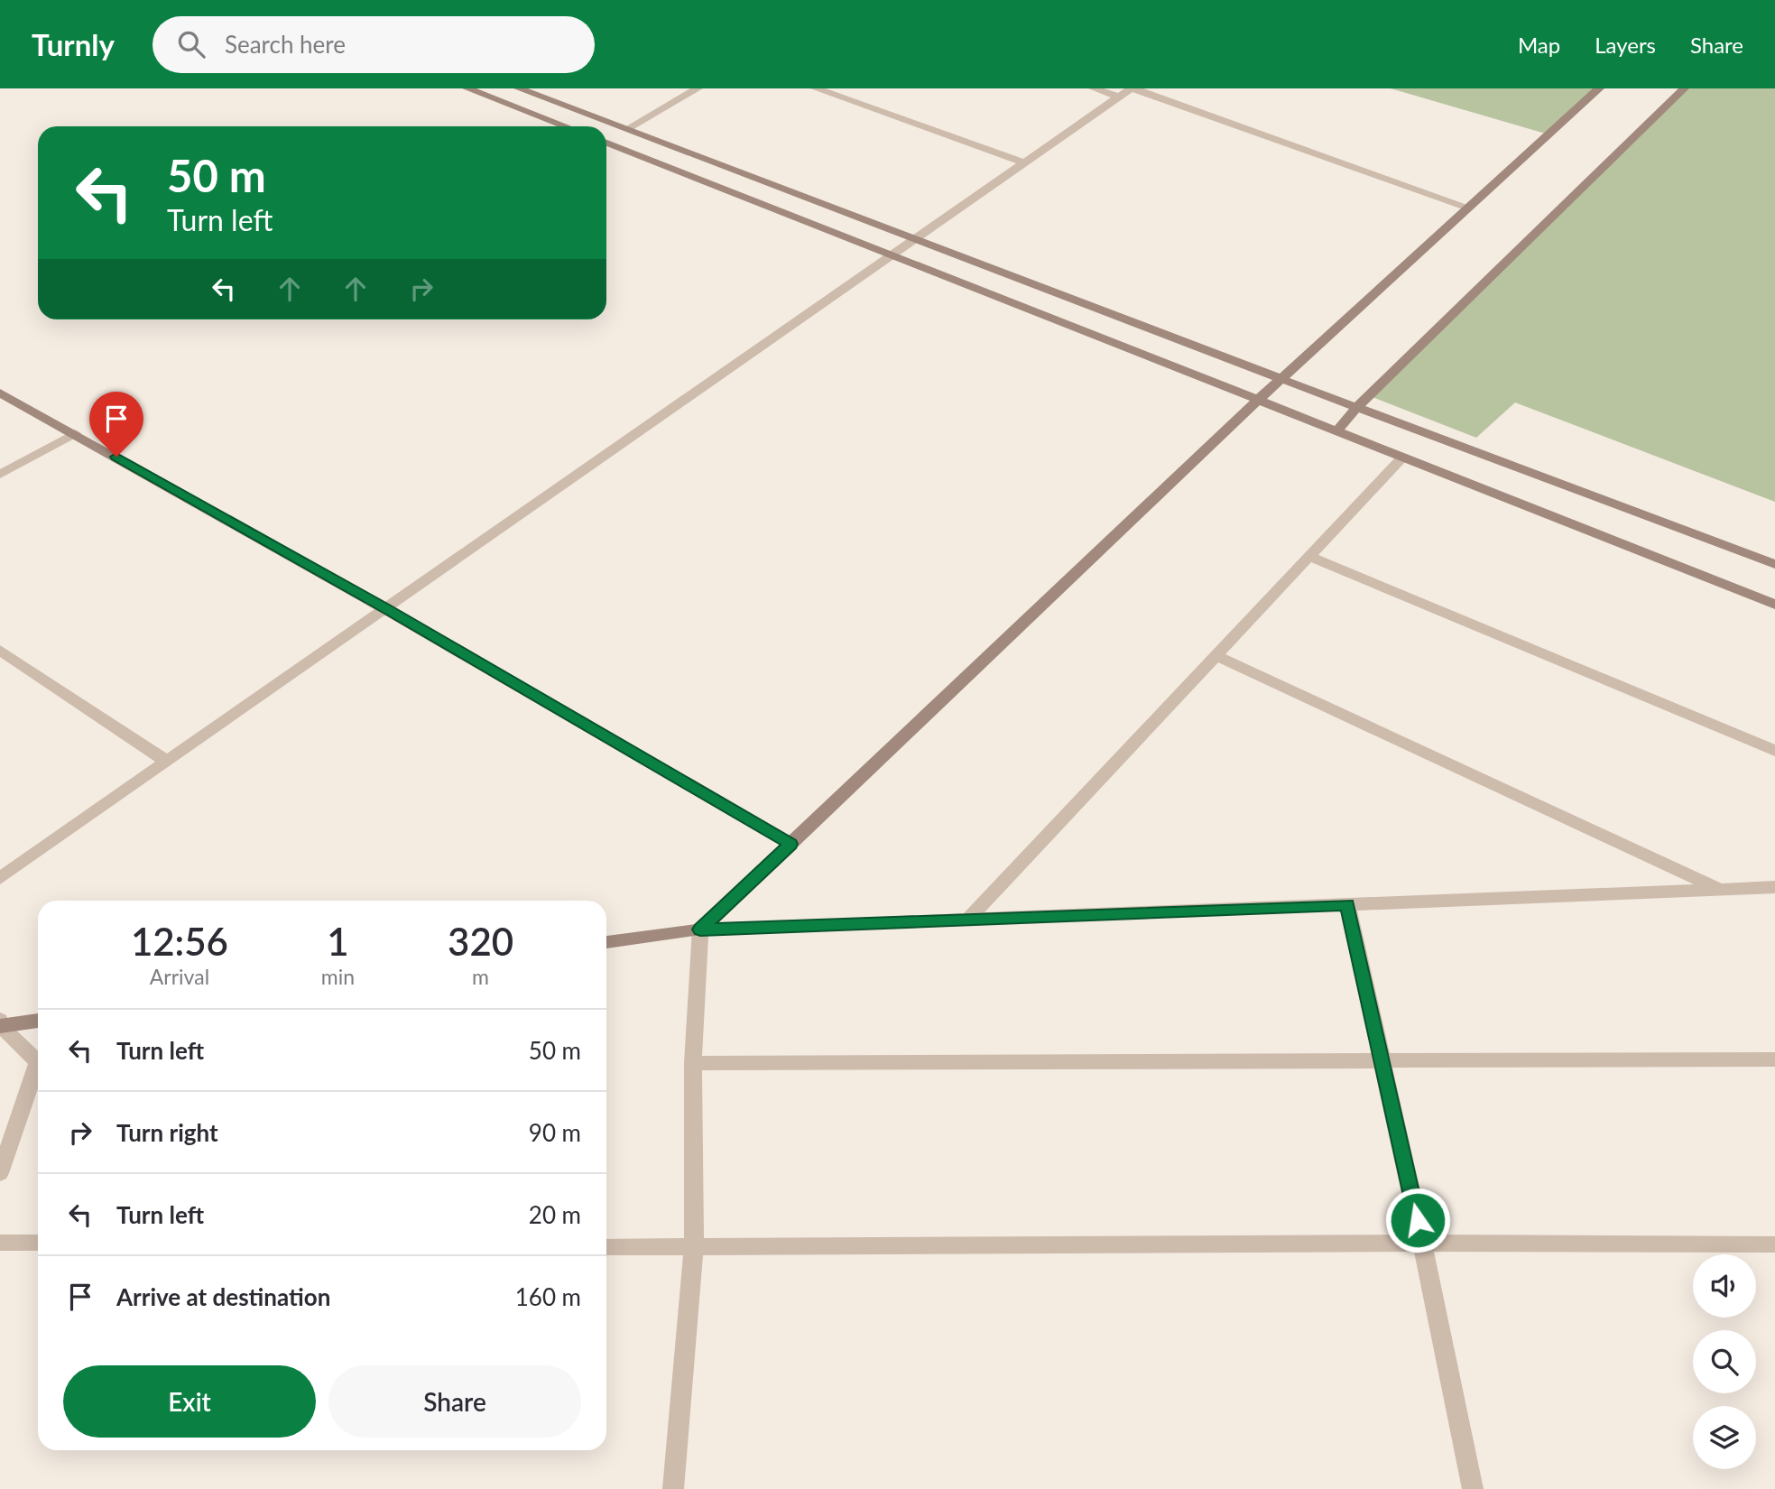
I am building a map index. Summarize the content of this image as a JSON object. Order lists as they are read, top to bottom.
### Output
{
  "page": {
    "header": "Turnly",
    "search": "Search here",
    "nav": ["Map", "Layers", "Share"],
    "turn": ["50 m", "Turn left"],
    "eta": [
      "12:56",
      "Arrival",
      "1",
      "min",
      "320",
      "m"
    ],
    "list": [
      {
        "name": "Turn left",
        "value": "50 m"
      },
      {
        "name": "Turn right",
        "value": "90 m"
      },
      {
        "name": "Turn left",
        "value": "20 m"
      },
      {
        "name": "Arrive at destination",
        "value": "160 m"
      }
    ],
    "buttons": ["Exit", "Share"]
  }
}
